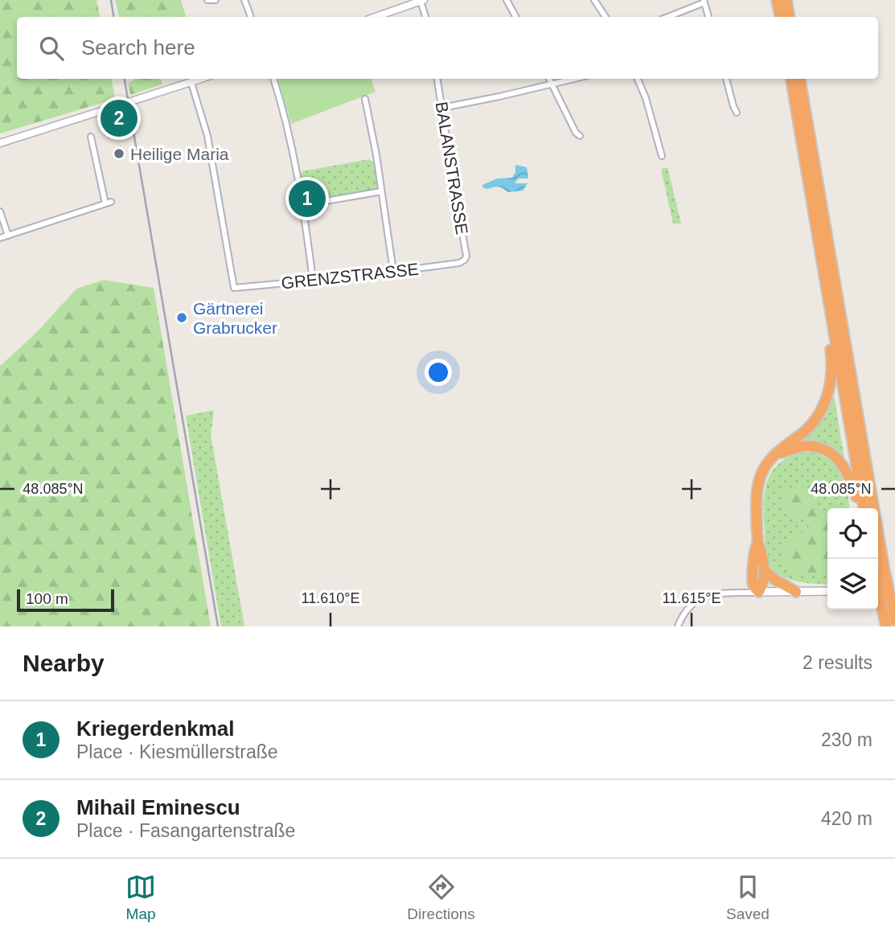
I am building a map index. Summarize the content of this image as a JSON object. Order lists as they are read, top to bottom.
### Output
{
  "streets": {
    "street": ["BALANSTRASSE", "GRENZSTRASSE"]
  },
  "crossings": [
    ["BALANSTRASSE", "GRENZSTRASSE"]
  ],
  "places": ["Heilige Maria", "Gärtnerei Grabrucker"],
  "scale_bar": "100 m",
  "page": {
    "search": "Search here",
    "pins": ["2", "1"],
    "scale": "100 m",
    "heading": ["Nearby", "2 results"],
    "list": [
      {
        "mark": "1",
        "name": "Kriegerdenkmal",
        "note": "Place · Kiesmüllerstraße",
        "value": "230 m"
      },
      {
        "mark": "2",
        "name": "Mihail Eminescu",
        "note": "Place · Fasangartenstraße",
        "value": "420 m"
      }
    ],
    "nav": ["Map", "Directions", "Saved"]
  },
  "coordinates": ["48.085°N", "11.610°E", "11.615°E"]
}
